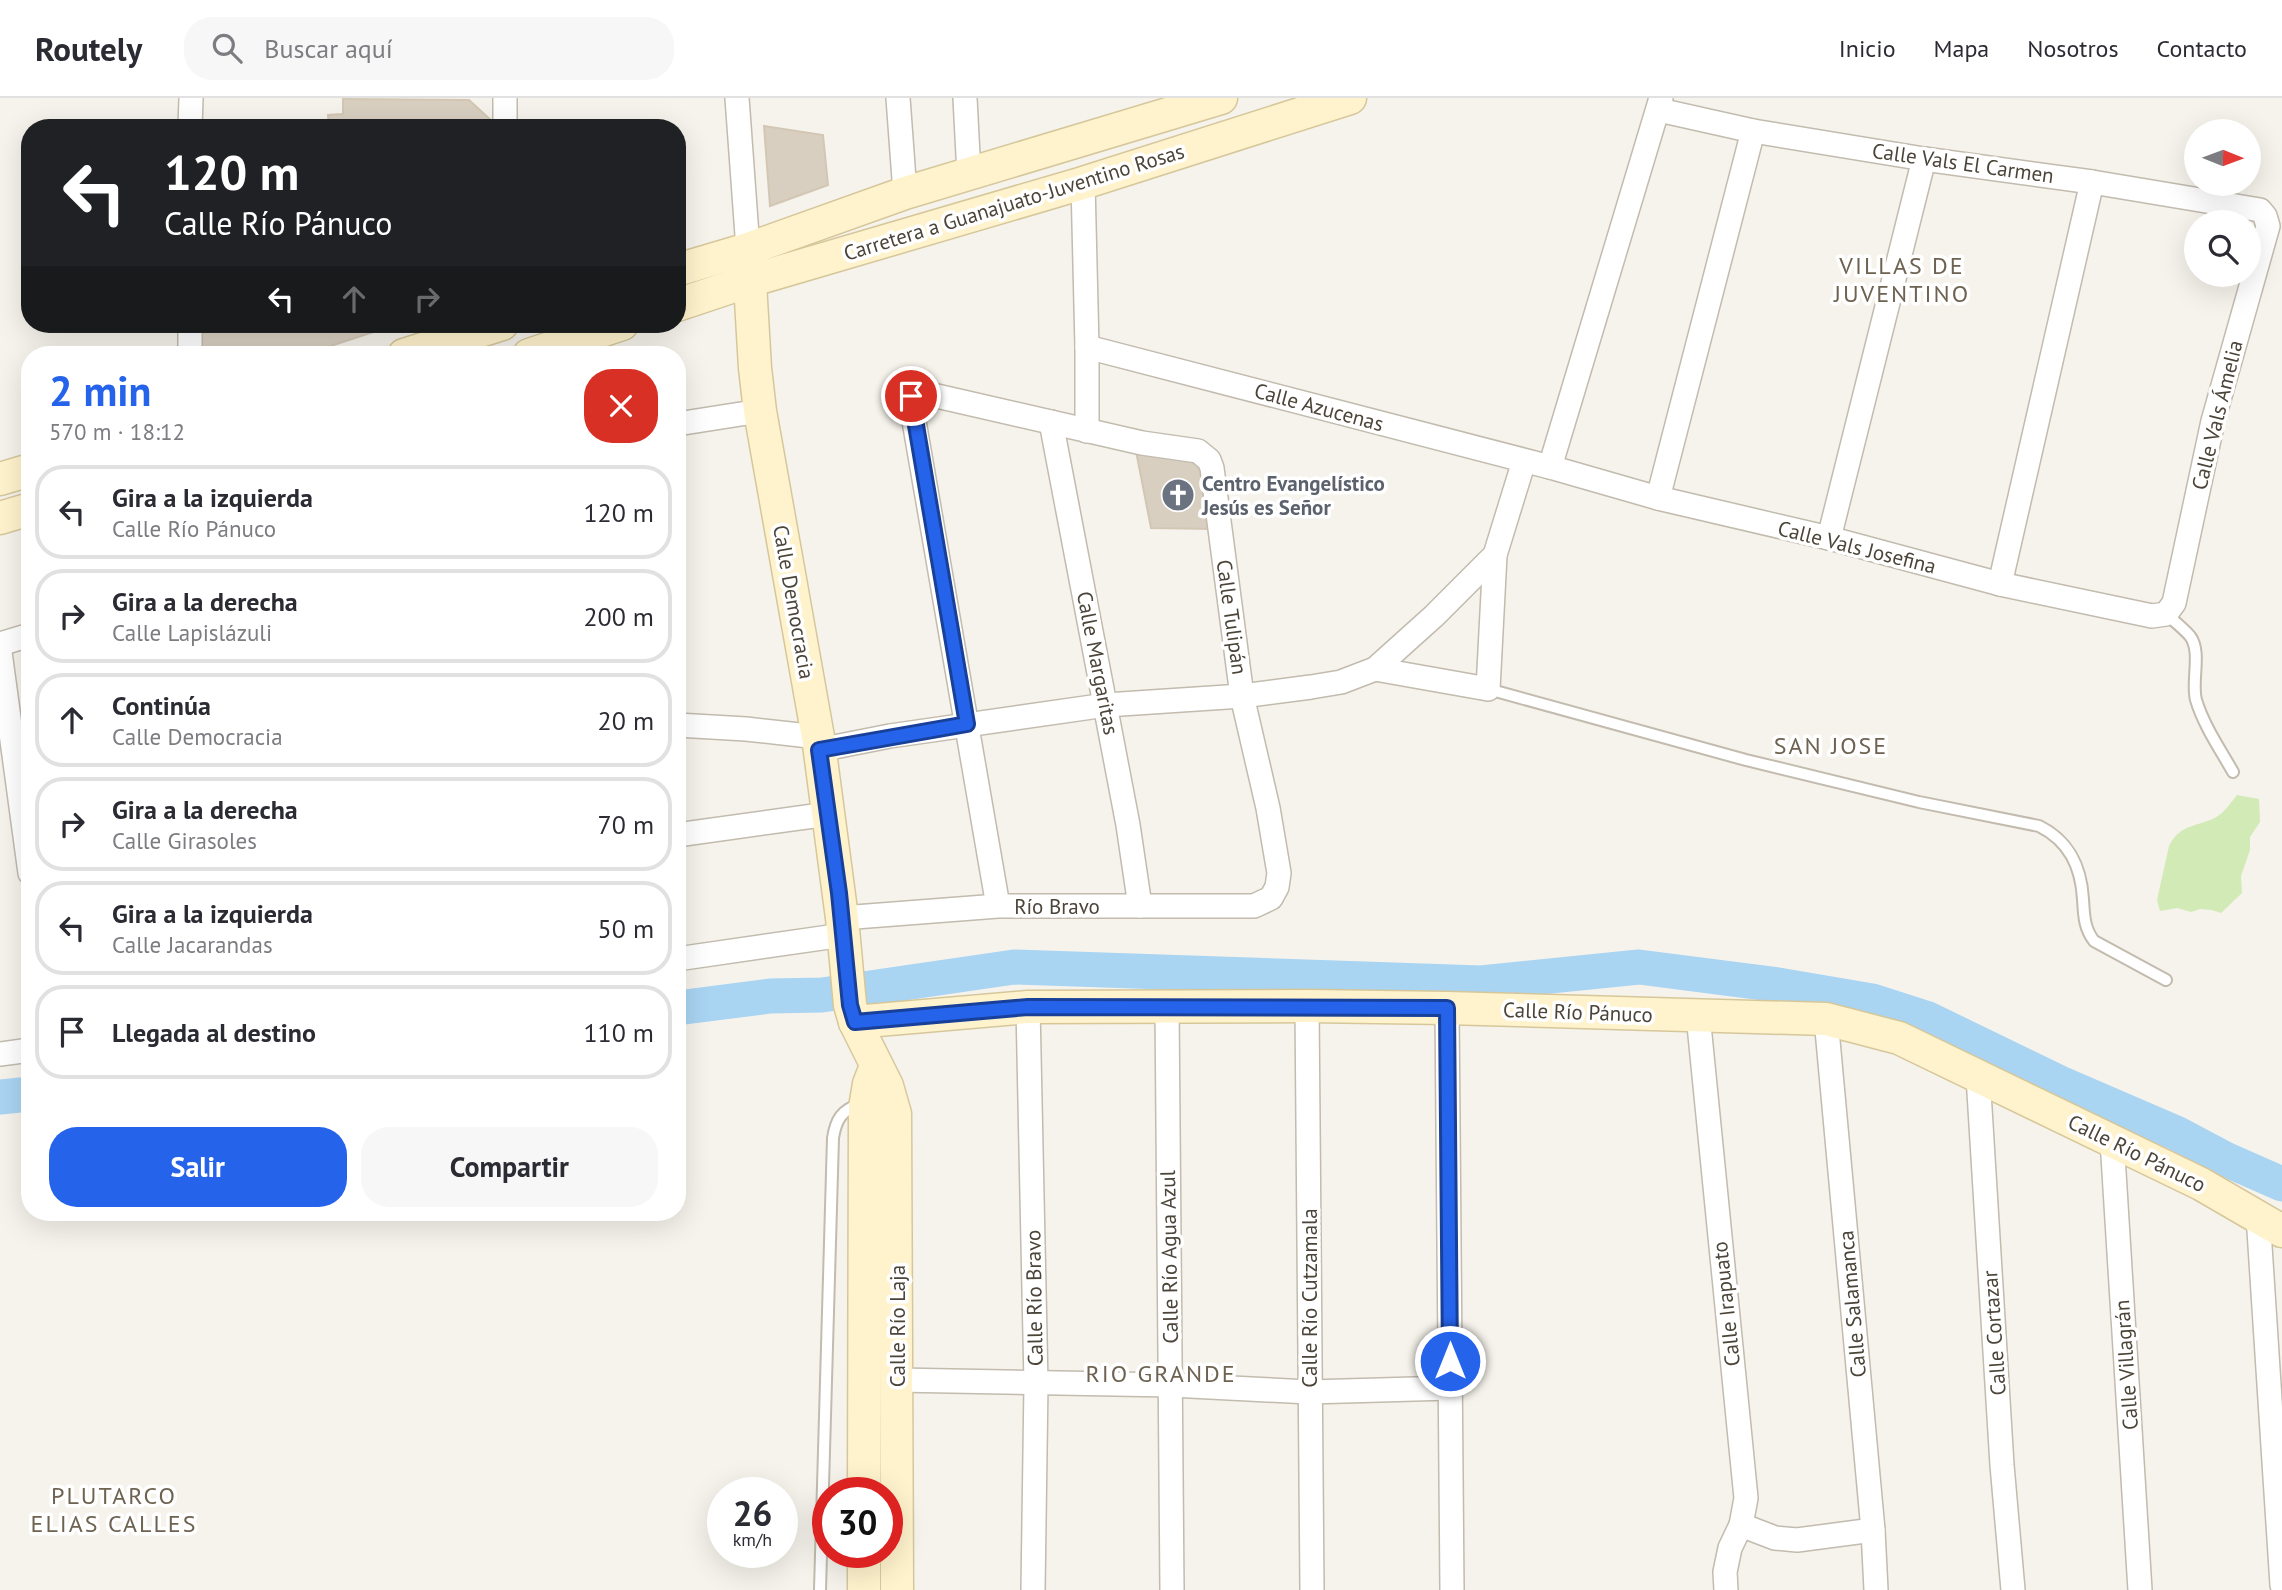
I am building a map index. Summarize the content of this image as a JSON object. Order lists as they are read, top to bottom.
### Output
{
  "streets": {
    "street": [
      "Calle Vals El Carmen",
      "Carretera a Guanajuato-Juventino Rosas",
      "Calle Azucenas",
      "Calle Vals Ámelia",
      "Calle Vals Josefina",
      "Calle Democracia",
      "Calle Tulipán",
      "Calle Margaritas",
      "Río Bravo",
      "Calle Río Pánuco",
      "Calle Río Agua Azul",
      "Calle Río Bravo",
      "Calle Río Cutzamala",
      "Calle Irapuato",
      "Calle Salamanca",
      "Calle Río Laja",
      "Calle Cortazar",
      "Calle Villagrán"
    ]
  },
  "crossings": [
    ["Calle Vals El Carmen", "Calle Vals Ámelia"],
    ["Carretera a Guanajuato-Juventino Rosas", "Calle Democracia"],
    ["Calle Azucenas", "Calle Vals Josefina"],
    ["Calle Vals Ámelia", "Calle Vals Josefina"],
    ["Calle Democracia", "Río Bravo"],
    ["Calle Democracia", "Calle Río Pánuco"],
    ["Calle Democracia", "Calle Río Laja"],
    ["Calle Tulipán", "Río Bravo"],
    ["Calle Margaritas", "Río Bravo"],
    ["Calle Río Pánuco", "Calle Río Agua Azul"],
    ["Calle Río Pánuco", "Calle Río Bravo"],
    ["Calle Río Pánuco", "Calle Río Cutzamala"],
    ["Calle Río Pánuco", "Calle Irapuato"],
    ["Calle Río Pánuco", "Calle Salamanca"],
    ["Calle Río Pánuco", "Calle Río Laja"],
    ["Calle Río Pánuco", "Calle Cortazar"],
    ["Calle Río Pánuco", "Calle Villagrán"]
  ],
  "districts": [
    "VILLAS DE JUVENTINO",
    "SAN JOSE",
    "RIO GRANDE",
    "PLUTARCO ELIAS CALLES"
  ],
  "places": {
    "church": ["Centro Evangelístico Jesús es Señor"]
  },
  "north": "right",
  "page": {
    "header": "Routely",
    "search": "Buscar aquí",
    "nav": [
      "Inicio",
      "Mapa",
      "Nosotros",
      "Contacto"
    ],
    "turn": ["120 m", "Calle Río Pánuco"],
    "heading": ["2 min", "570 m · 18:12"],
    "list": [
      {
        "name": "Gira a la izquierda",
        "note": "Calle Río Pánuco",
        "value": "120 m"
      },
      {
        "name": "Gira a la derecha",
        "note": "Calle Lapislázuli",
        "value": "200 m"
      },
      {
        "name": "Continúa",
        "note": "Calle Democracia",
        "value": "20 m"
      },
      {
        "name": "Gira a la derecha",
        "note": "Calle Girasoles",
        "value": "70 m"
      },
      {
        "name": "Gira a la izquierda",
        "note": "Calle Jacarandas",
        "value": "50 m"
      },
      {
        "name": "Llegada al destino",
        "value": "110 m"
      }
    ],
    "buttons": ["Salir", "Compartir"],
    "speed": "26 km/h",
    "limit": "30"
  }
}
